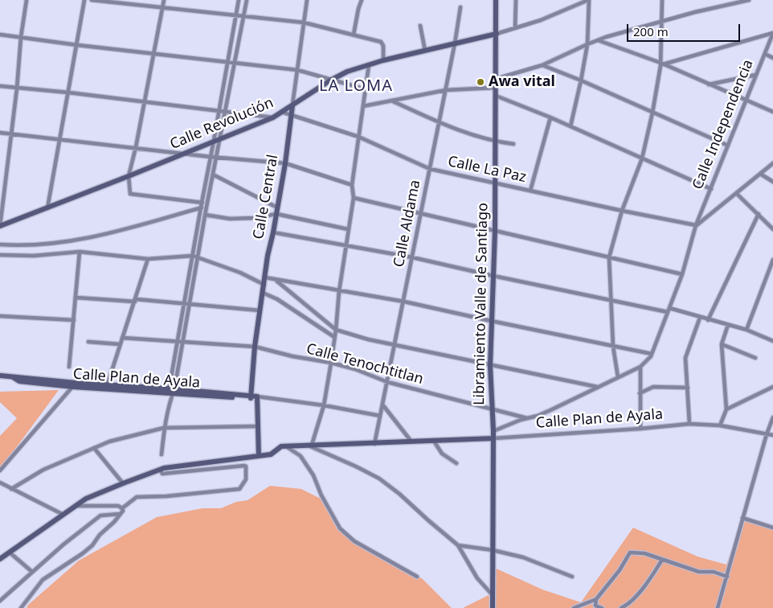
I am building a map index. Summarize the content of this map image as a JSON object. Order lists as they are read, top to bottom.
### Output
{
  "streets": {
    "street": [
      "Calle Revolución",
      "Calle Independencia",
      "Calle La Paz",
      "Calle Central",
      "Calle Aldama",
      "Libramiento Valle de Santiago",
      "Calle Tenochtitlan",
      "Calle Plan de Ayala"
    ]
  },
  "crossings": [
    ["Calle Revolución", "Calle La Paz"],
    ["Calle Revolución", "Calle Central"],
    ["Calle Revolución", "Calle Aldama"],
    ["Calle Revolución", "Libramiento Valle de Santiago"],
    ["Calle Independencia", "Calle La Paz"],
    ["Calle La Paz", "Calle Central"],
    ["Calle La Paz", "Calle Aldama"],
    ["Calle La Paz", "Libramiento Valle de Santiago"],
    ["Calle Central", "Calle Tenochtitlan"],
    ["Calle Central", "Calle Plan de Ayala"],
    ["Calle Aldama", "Calle Tenochtitlan"],
    ["Calle Aldama", "Calle Plan de Ayala"],
    ["Libramiento Valle de Santiago", "Calle Tenochtitlan"],
    ["Libramiento Valle de Santiago", "Calle Plan de Ayala"]
  ],
  "districts": ["LA LOMA"],
  "places": ["Awa vital"],
  "scale_bar": "200 m"
}
